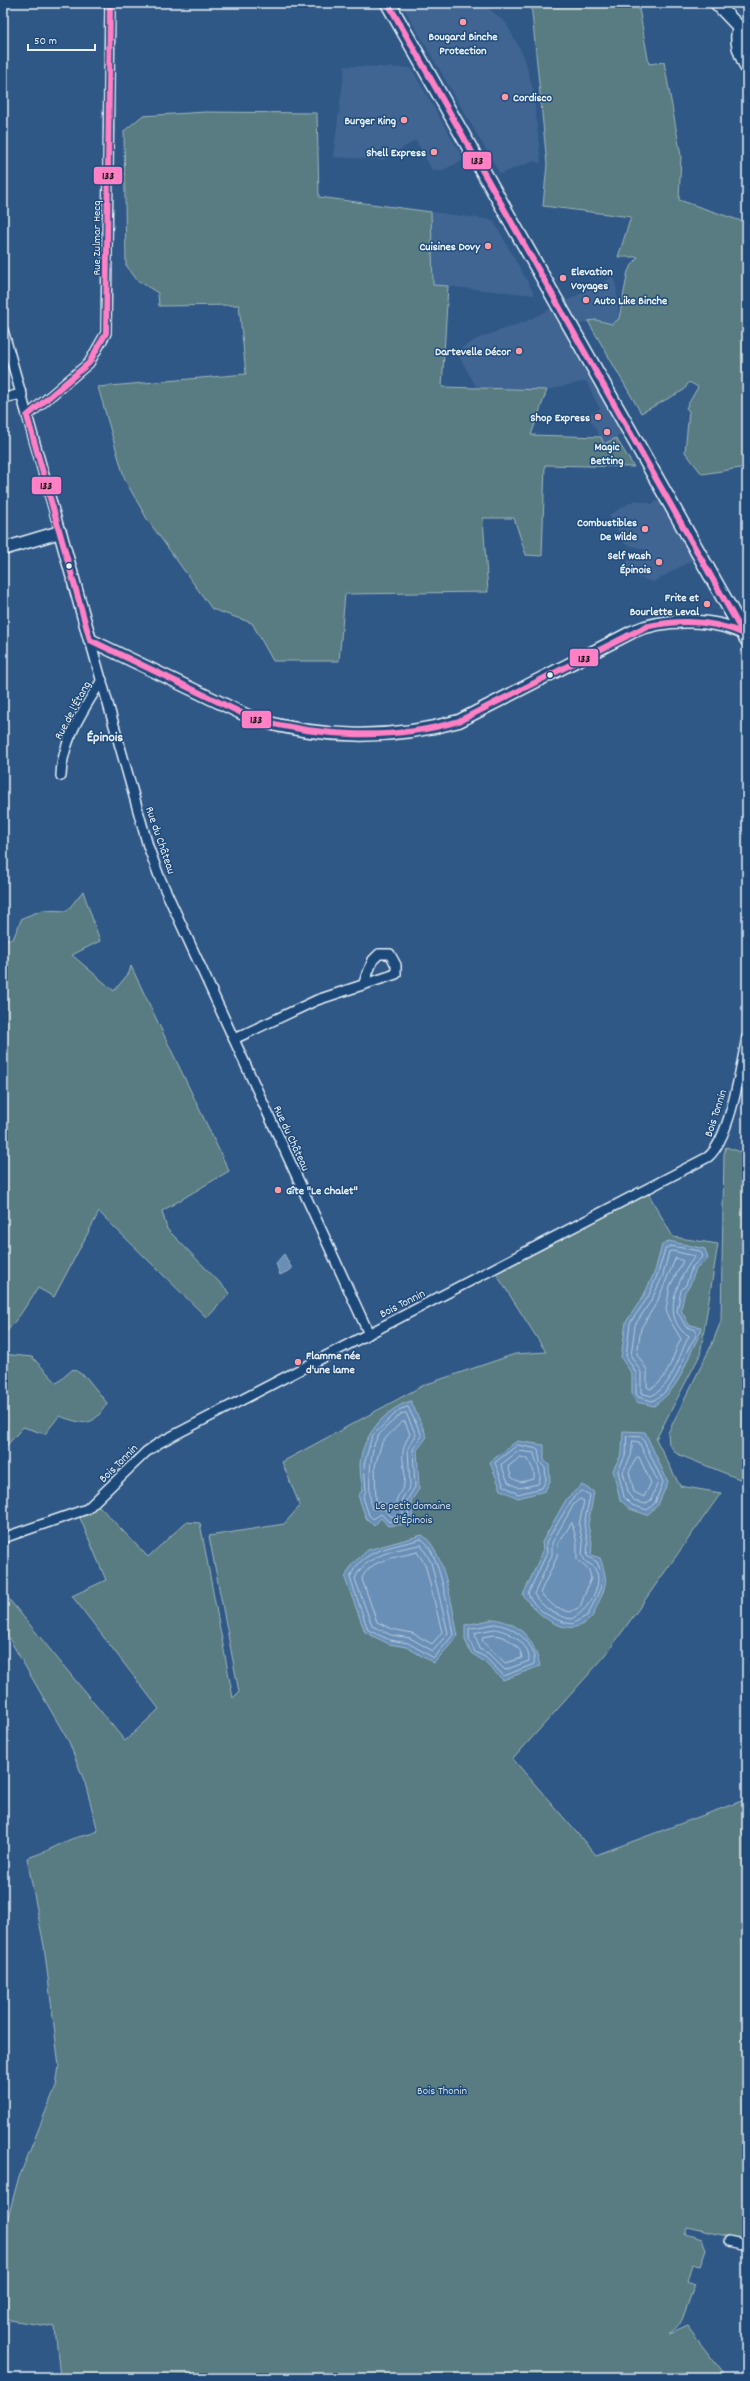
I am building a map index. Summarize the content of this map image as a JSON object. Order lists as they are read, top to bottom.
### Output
{
  "streets": {
    "street": [
      "Rue Zulmar Hecq",
      "Rue de l'Étang",
      "Rue du Château",
      "Bois Tonnin"
    ]
  },
  "crossings": [
    ["Rue de l'Étang", "Rue du Château"],
    ["Rue du Château", "Bois Tonnin"]
  ],
  "districts": ["Épinois"],
  "parks": ["Le petit domaine d'Épinois", "Bois Thonin"],
  "places": [
    "Bougard Binche Protection",
    "Cordisco",
    "Burger King",
    "Shell Express",
    "Cuisines Dovy",
    "Elevation Voyages",
    "Auto Like Binche",
    "Dartevelle Décor",
    "Shop Express",
    "Magic Betting",
    "Combustibles De Wilde",
    "Self Wash Épinois",
    "Frite et Bourlette Leval",
    "Gîte \"Le Chalet\"",
    "Flamme née d'une lame"
  ],
  "lines": ["transit line 133"],
  "scale_bar": "50 m"
}
